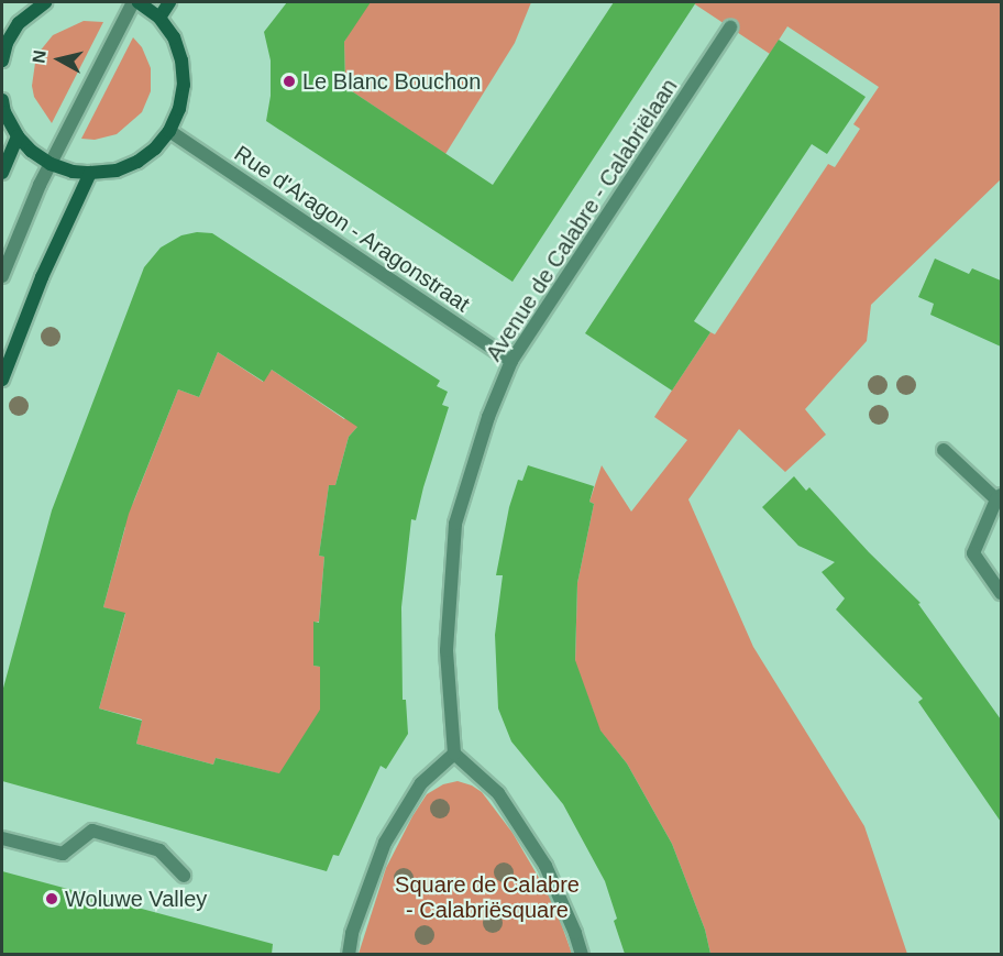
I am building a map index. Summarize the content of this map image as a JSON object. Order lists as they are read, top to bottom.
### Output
{
  "streets": {
    "street": ["Avenue de Calabre - Calabriëlaan", "Rue d'Aragon - Aragonstraat"]
  },
  "crossings": [
    ["Avenue de Calabre - Calabriëlaan", "Rue d'Aragon - Aragonstraat"]
  ],
  "parks": ["Square de Calabre - Calabriësquare"],
  "places": ["Le Blanc Bouchon", "Woluwe Valley"],
  "north": "left"
}
